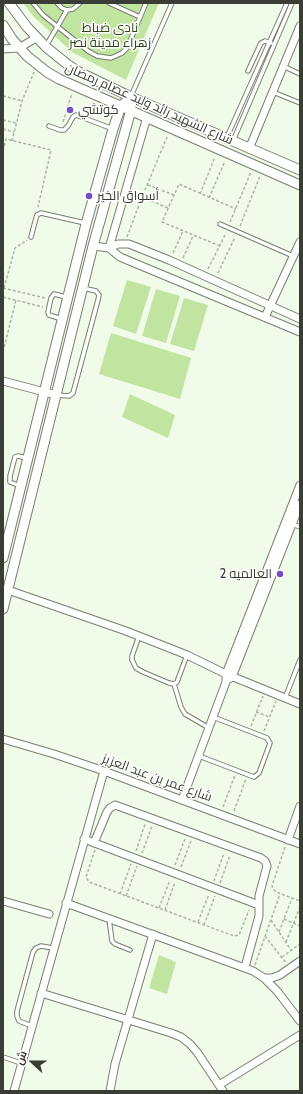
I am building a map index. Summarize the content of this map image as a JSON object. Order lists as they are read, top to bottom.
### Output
{
  "streets": {
    "street": ["شارع الشهيد رائد وليد عصام رمضان", "شارع عمر بن عبد العزيز"]
  },
  "parks": ["نادى ضباط زهراء مدينة نصر"],
  "places": ["كوتشي", "أسواق الخير", "العالميه 2"],
  "north": "left"
}
